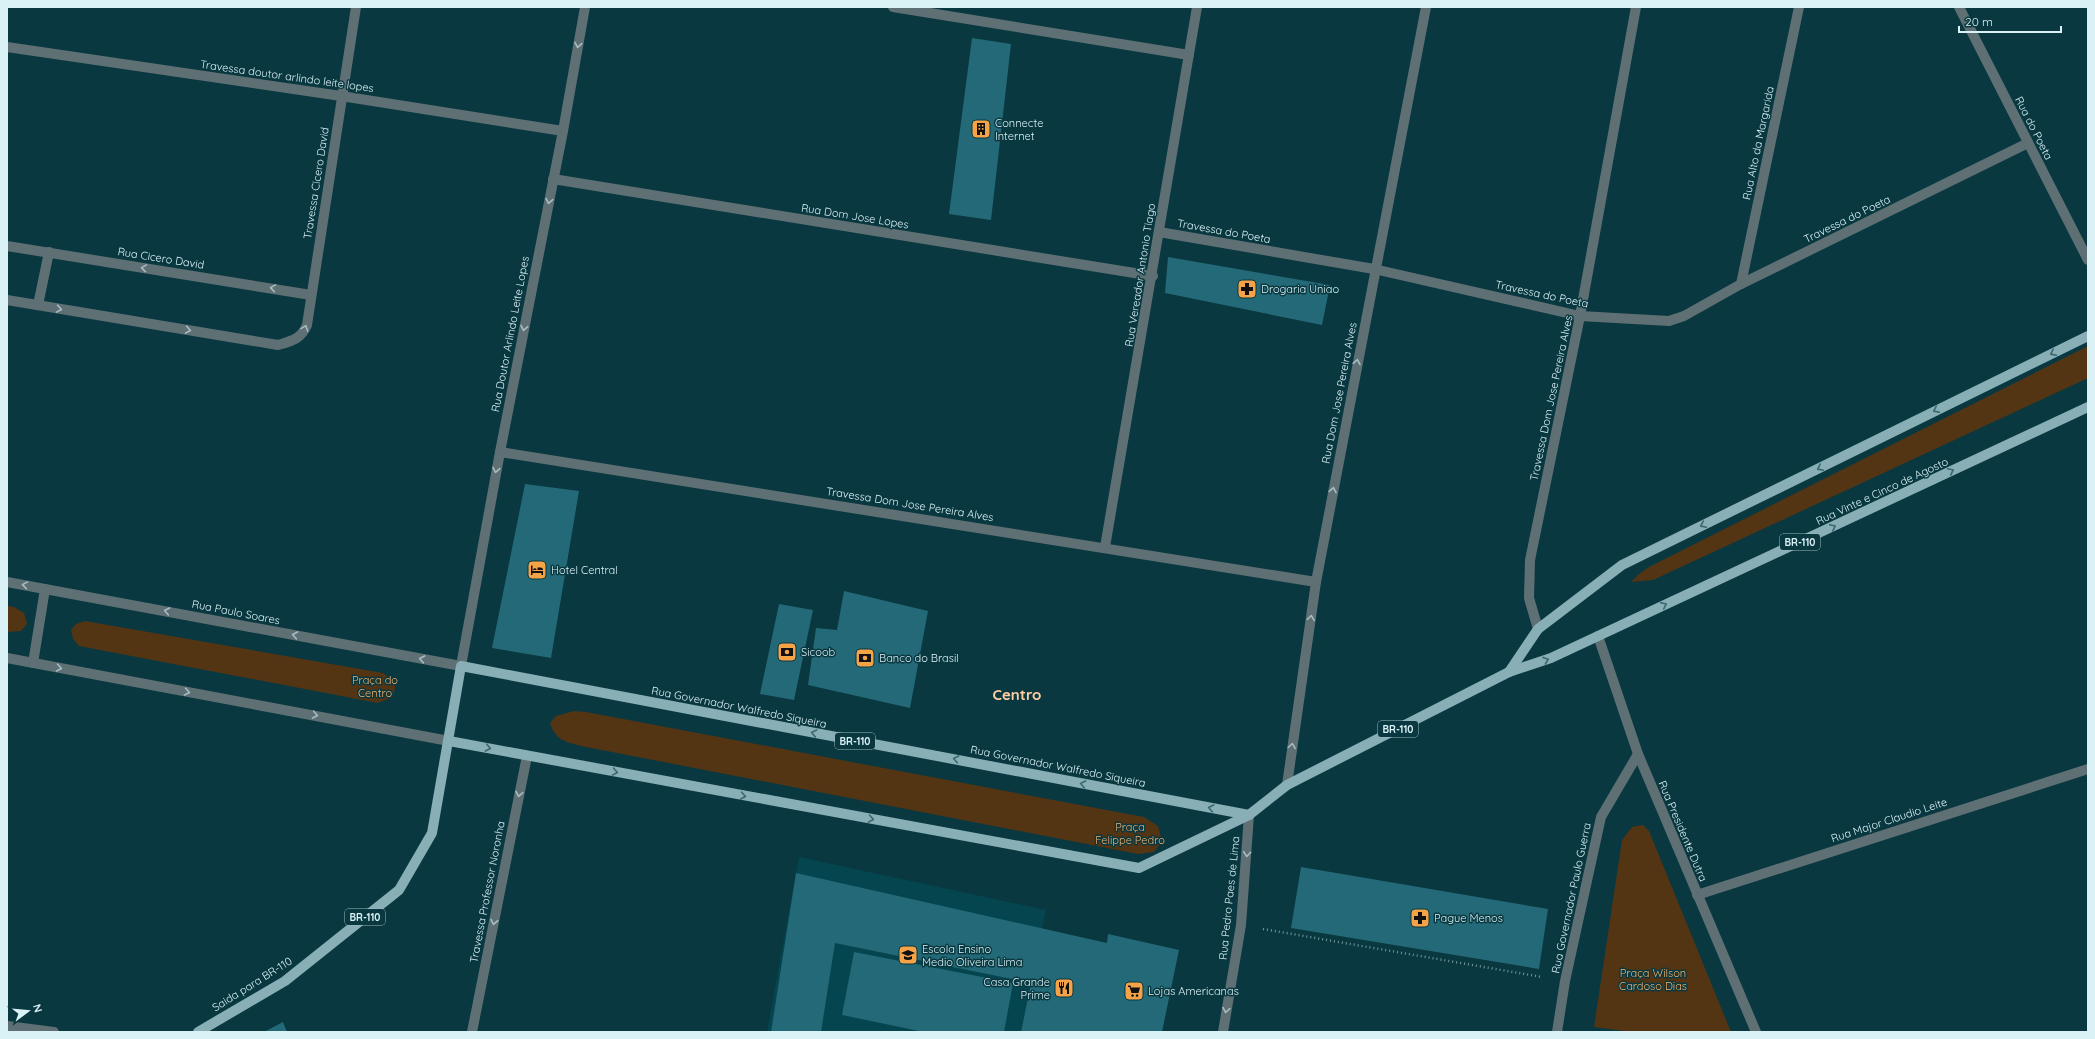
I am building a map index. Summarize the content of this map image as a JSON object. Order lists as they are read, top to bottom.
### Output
{
  "streets": {
    "main road": [
      "Rua Vinte e Cinco de Agosto",
      "BR-110",
      "Rua Governador Walfredo Siqueira",
      "Rua Pedro Paes de Lima",
      "Saida para BR-110"
    ],
    "street": [
      "Travessa doutor arlindo leite lopes",
      "Rua do Poeta",
      "Rua Alto da Margarida",
      "Travessa Cicero David",
      "Rua Dom Jose Lopes",
      "Travessa do Poeta",
      "Rua Cicero David",
      "Rua Vereador Antonio Tiago",
      "Rua Doutor Arlindo Leite Lopes",
      "Rua Dom Jose Pereira Alves",
      "Travessa Dom Jose Pereira Alves",
      "Rua Paulo Soares",
      "Rua Major Claudio Leite",
      "Rua Presidente Dutra",
      "Travessa Professor Noronha",
      "Rua Governador Paulo Guerra"
    ]
  },
  "crossings": [
    ["Travessa doutor arlindo leite lopes", "Travessa Cicero David"],
    ["Travessa doutor arlindo leite lopes", "Rua Doutor Arlindo Leite Lopes"],
    ["Rua do Poeta", "Travessa do Poeta"],
    ["Rua Alto da Margarida", "Travessa do Poeta"],
    ["Travessa Cicero David", "Rua Cicero David"],
    ["Rua Dom Jose Lopes", "Rua Vereador Antonio Tiago"],
    ["Rua Dom Jose Lopes", "Rua Doutor Arlindo Leite Lopes"],
    ["Travessa do Poeta", "Rua Vereador Antonio Tiago"],
    ["Travessa do Poeta", "Rua Dom Jose Pereira Alves"],
    ["Travessa do Poeta", "Travessa Dom Jose Pereira Alves"],
    ["Rua Vereador Antonio Tiago", "Travessa Dom Jose Pereira Alves"],
    ["Rua Doutor Arlindo Leite Lopes", "Travessa Dom Jose Pereira Alves"],
    ["Rua Doutor Arlindo Leite Lopes", "BR-110"],
    ["Rua Doutor Arlindo Leite Lopes", "Rua Paulo Soares"],
    ["Rua Doutor Arlindo Leite Lopes", "Rua Governador Walfredo Siqueira"],
    ["Rua Dom Jose Pereira Alves", "Travessa Dom Jose Pereira Alves"],
    ["Rua Dom Jose Pereira Alves", "BR-110"],
    ["Rua Dom Jose Pereira Alves", "Rua Pedro Paes de Lima"],
    ["Travessa Dom Jose Pereira Alves", "BR-110"],
    ["Rua Vinte e Cinco de Agosto", "BR-110"],
    ["Rua Vinte e Cinco de Agosto", "Rua Presidente Dutra"],
    ["BR-110", "Rua Paulo Soares"],
    ["BR-110", "Rua Governador Walfredo Siqueira"],
    ["BR-110", "Travessa Professor Noronha"],
    ["BR-110", "Rua Pedro Paes de Lima"],
    ["BR-110", "Saida para BR-110"],
    ["Rua Paulo Soares", "Rua Governador Walfredo Siqueira"],
    ["Rua Governador Walfredo Siqueira", "Rua Pedro Paes de Lima"],
    ["Rua Major Claudio Leite", "Rua Presidente Dutra"],
    ["Rua Presidente Dutra", "Rua Governador Paulo Guerra"],
    ["Travessa Professor Noronha", "Rua Pedro Paes de Lima"]
  ],
  "one_way": [
    "Travessa Cicero David",
    "Rua Cicero David",
    "Rua Doutor Arlindo Leite Lopes",
    "Rua Dom Jose Pereira Alves",
    "Rua Governador Walfredo Siqueira",
    "Travessa Professor Noronha"
  ],
  "districts": ["Centro"],
  "parks": ["Praça do Centro", "Praça Felippe Pedro", "Praça Wilson Cardoso Dias"],
  "places": {
    "building": ["Connecte Internet"],
    "pharmacy": ["Drogaria Uniao", "Pague Menos"],
    "hotel": ["Hotel Central"],
    "bank": ["Sicoob", "Banco do Brasil"],
    "school or university": ["Escola Ensino Medio Oliveira Lima"],
    "restaurant": ["Casa Grande Prime"],
    "supermarket": ["Lojas Americanas"]
  },
  "scale_bar": "20 m",
  "north": "right"
}
